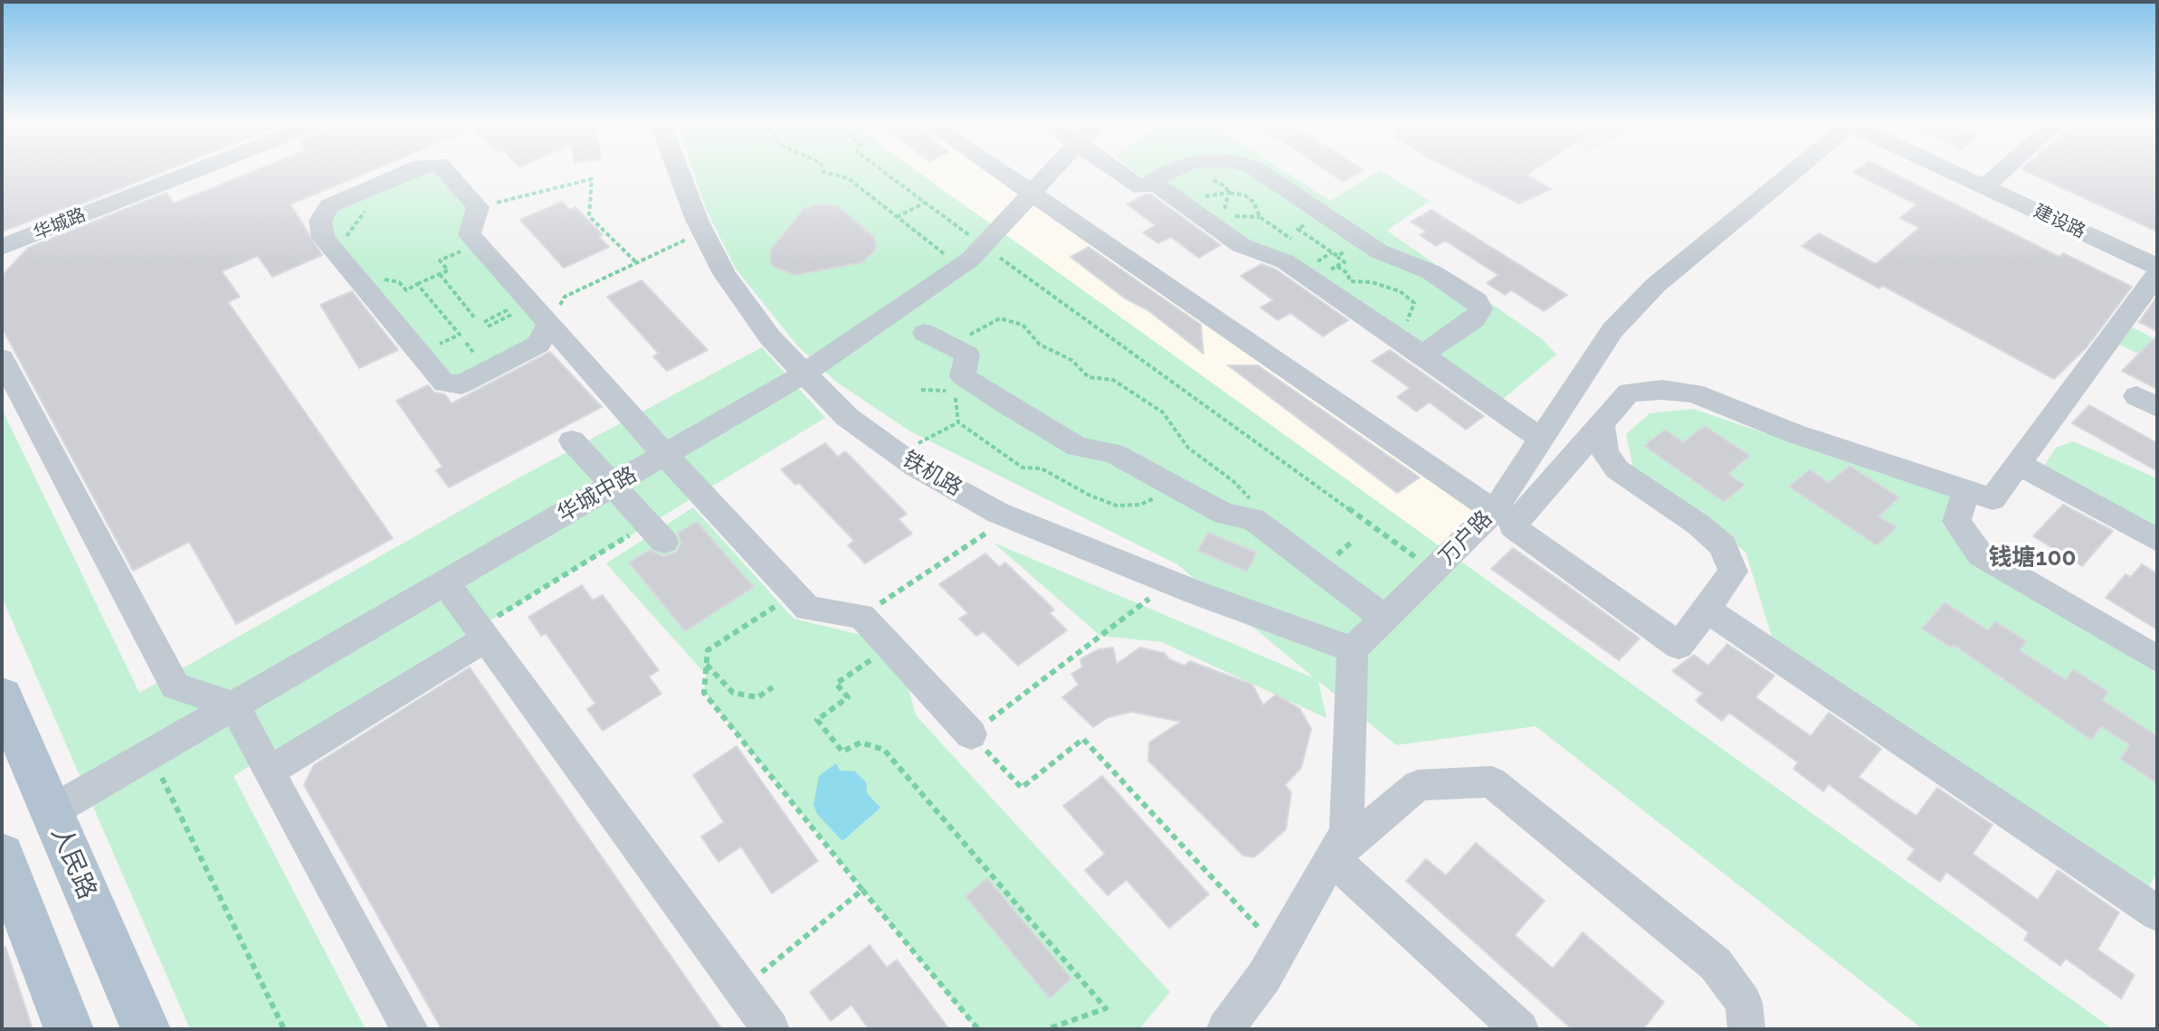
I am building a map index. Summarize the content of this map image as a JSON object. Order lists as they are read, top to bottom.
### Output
{
  "streets": {
    "main road": ["人民路"],
    "street": [
      "建设路",
      "华城路",
      "铁机路",
      "华城中路",
      "万户路"
    ]
  },
  "crossings": [
    ["铁机路", "华城中路"],
    ["铁机路", "万户路"],
    ["华城中路", "人民路"]
  ],
  "districts": ["钱塘100"]
}
